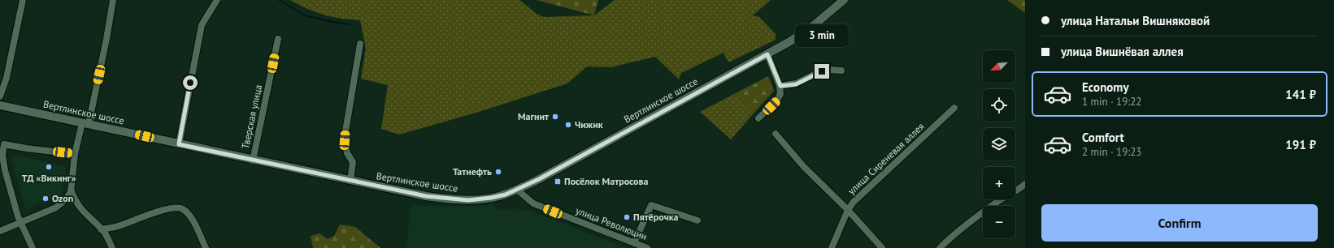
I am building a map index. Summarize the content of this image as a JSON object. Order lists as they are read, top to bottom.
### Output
{
  "streets": {
    "main road": ["Вертлинское шоссе"],
    "street": ["Тверская улица", "улица Сиреневая аллея", "улица Революции"]
  },
  "crossings": [
    ["Вертлинское шоссе", "Тверская улица"],
    ["Вертлинское шоссе", "улица Революции"]
  ],
  "places": {
    "other": [
      "Магнит",
      "Чижик",
      "ТД «Викинг»",
      "Татнефть",
      "Ozon",
      "Пятёрочка"
    ],
    "transit": ["Посёлок Матросова"]
  },
  "north": "bottom left",
  "page": {
    "banner": ["улица Натальи Вишняковой", "улица Вишнёвая аллея"],
    "bubble": "3 min",
    "map_buttons": ["+", "−"],
    "list": [
      {
        "name": "Economy",
        "note": "1 min · 19:22",
        "value": "141 ₽"
      },
      {
        "name": "Comfort",
        "note": "2 min · 19:23",
        "value": "191 ₽"
      }
    ],
    "buttons": "Confirm"
  }
}
